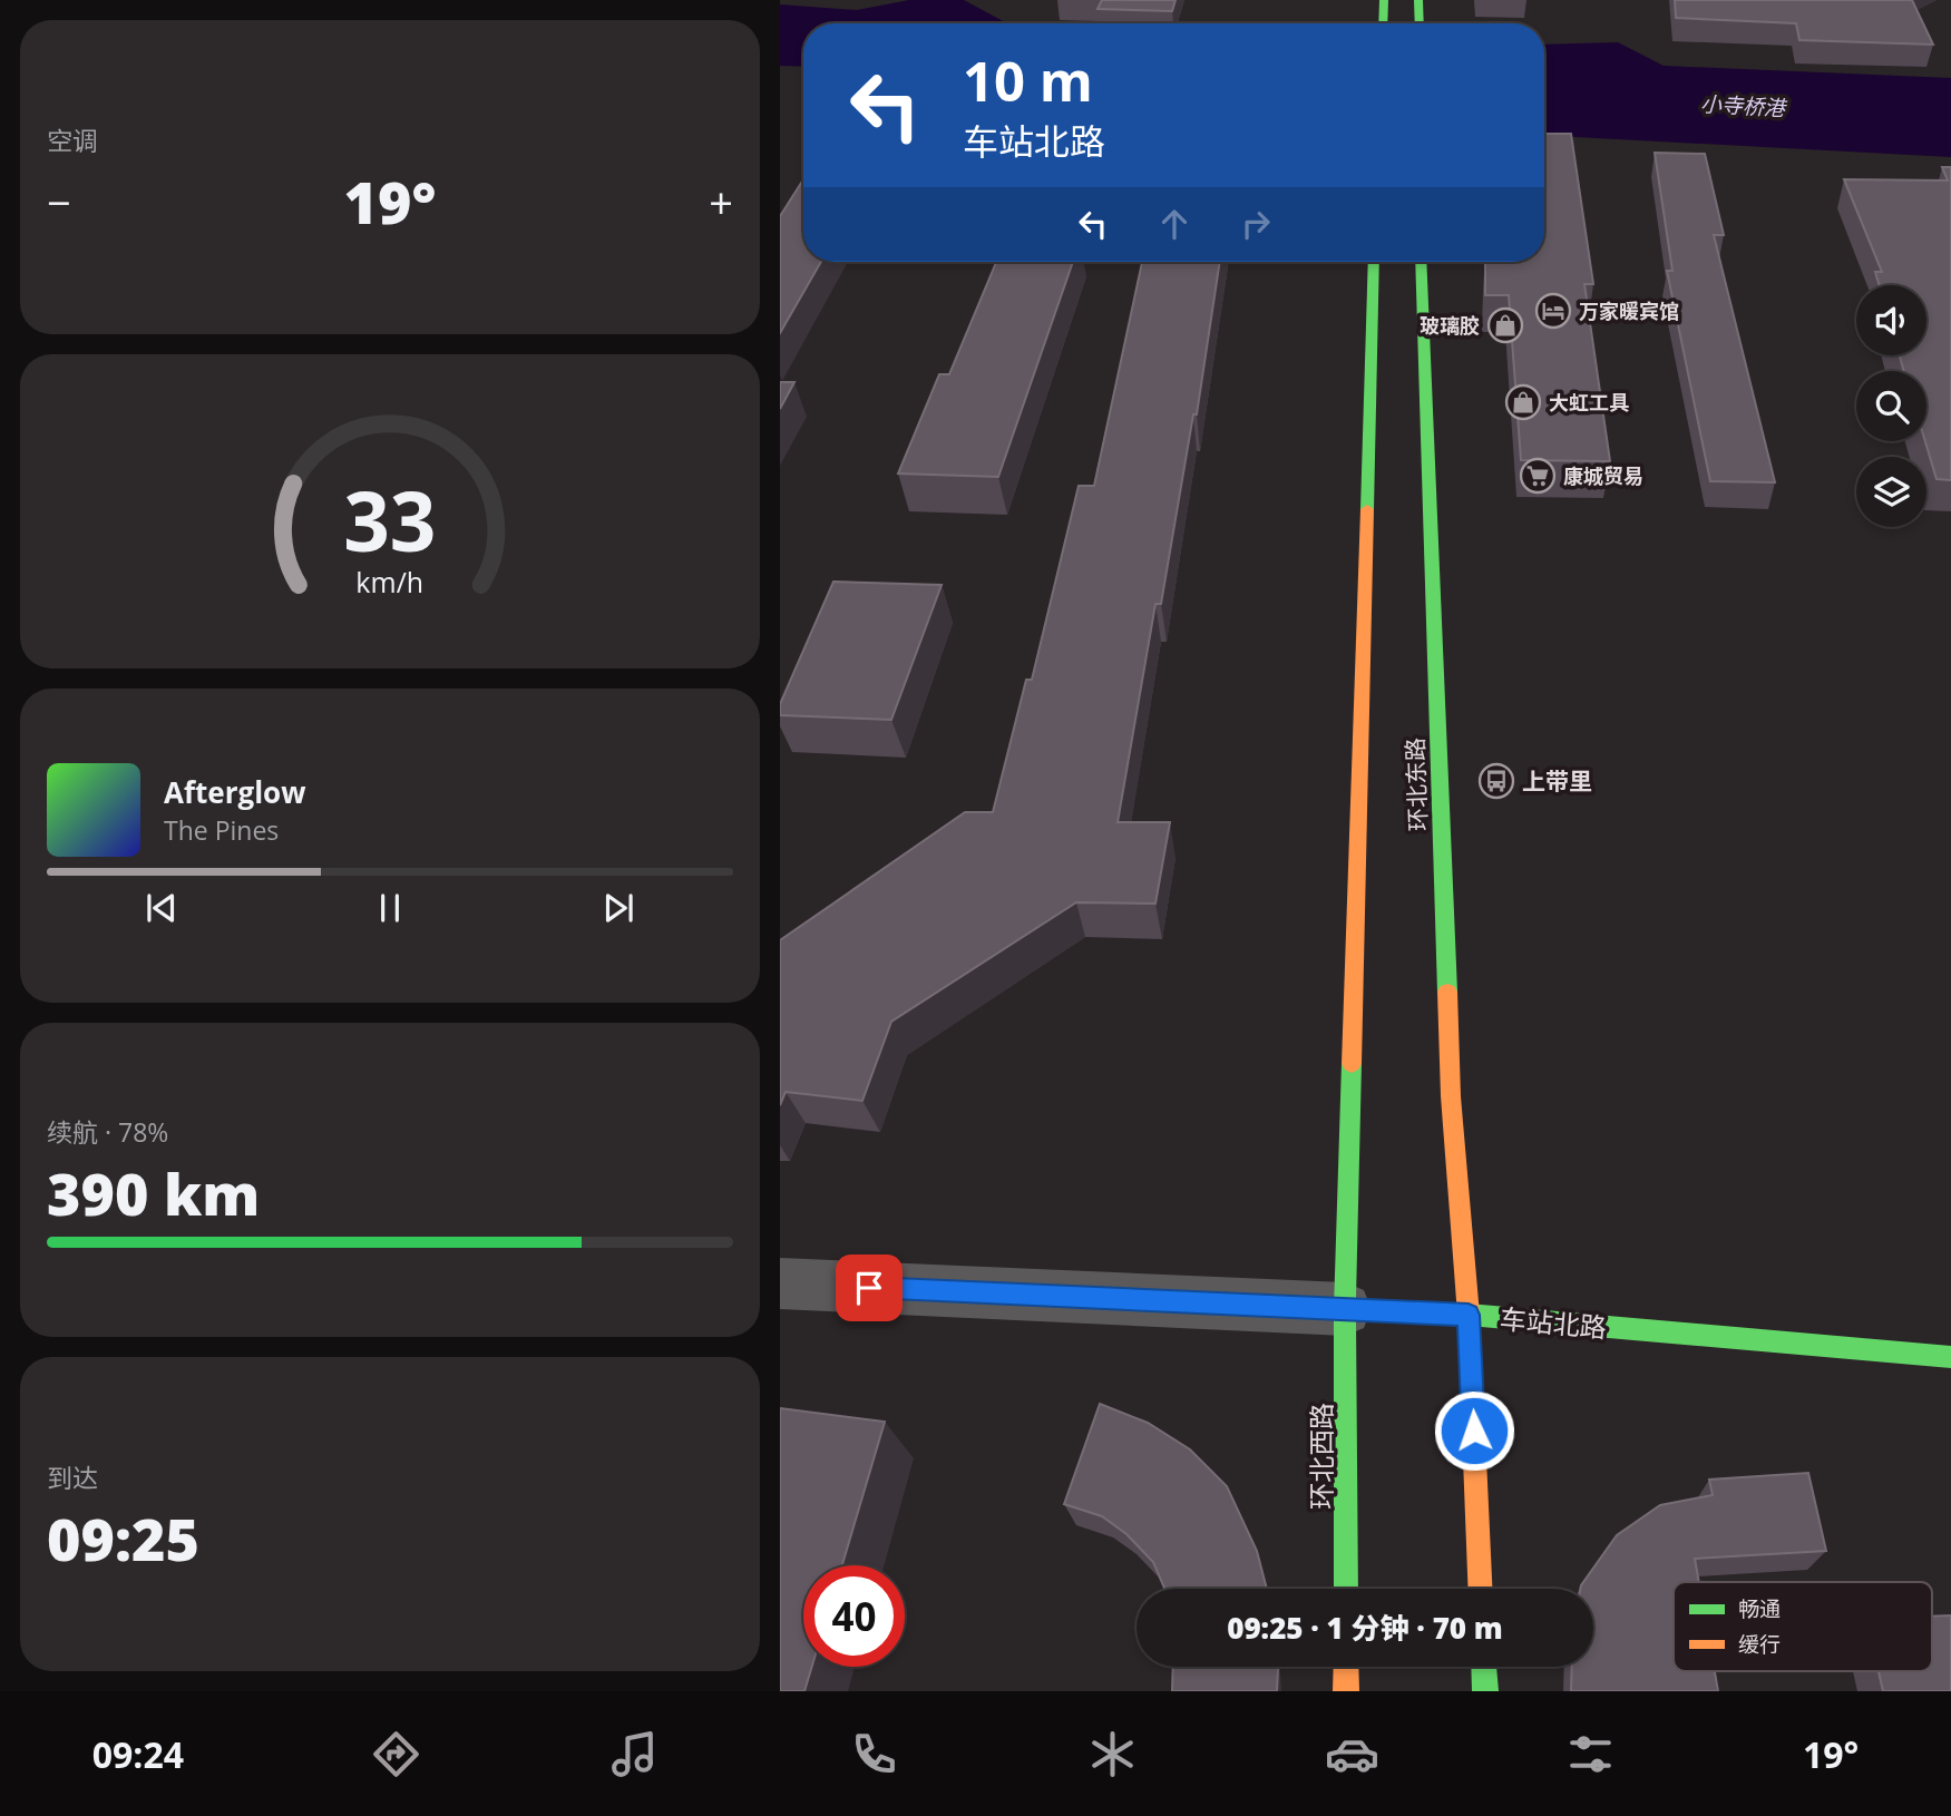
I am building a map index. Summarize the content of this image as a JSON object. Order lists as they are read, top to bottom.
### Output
{
  "streets": {
    "street": ["环北东路", "车站北路", "环北西路"]
  },
  "crossings": [
    ["环北东路", "车站北路"],
    ["车站北路", "环北西路"]
  ],
  "water": ["小寺桥港"],
  "places": {
    "hotel": ["万家暖宾馆"],
    "shop": ["玻璃胶", "大虹工具"],
    "supermarket": ["康城贸易"],
    "bus stop": ["上带里"]
  },
  "legend": ["畅通", "缓行"],
  "page": {
    "tile": [
      "空调",
      ["续航 · 78%", "390 km"],
      ["到达", "09:25"]
    ],
    "turn": ["10 m", "车站北路"],
    "heat": ["−", "19°", "+"],
    "song": ["Afterglow", "The Pines"],
    "limit": "40",
    "trip": "09:25 · 1 分钟 · 70 m",
    "tabs": ["09:24", "19°"],
    "gauge": ["33", "km/h"]
  }
}
